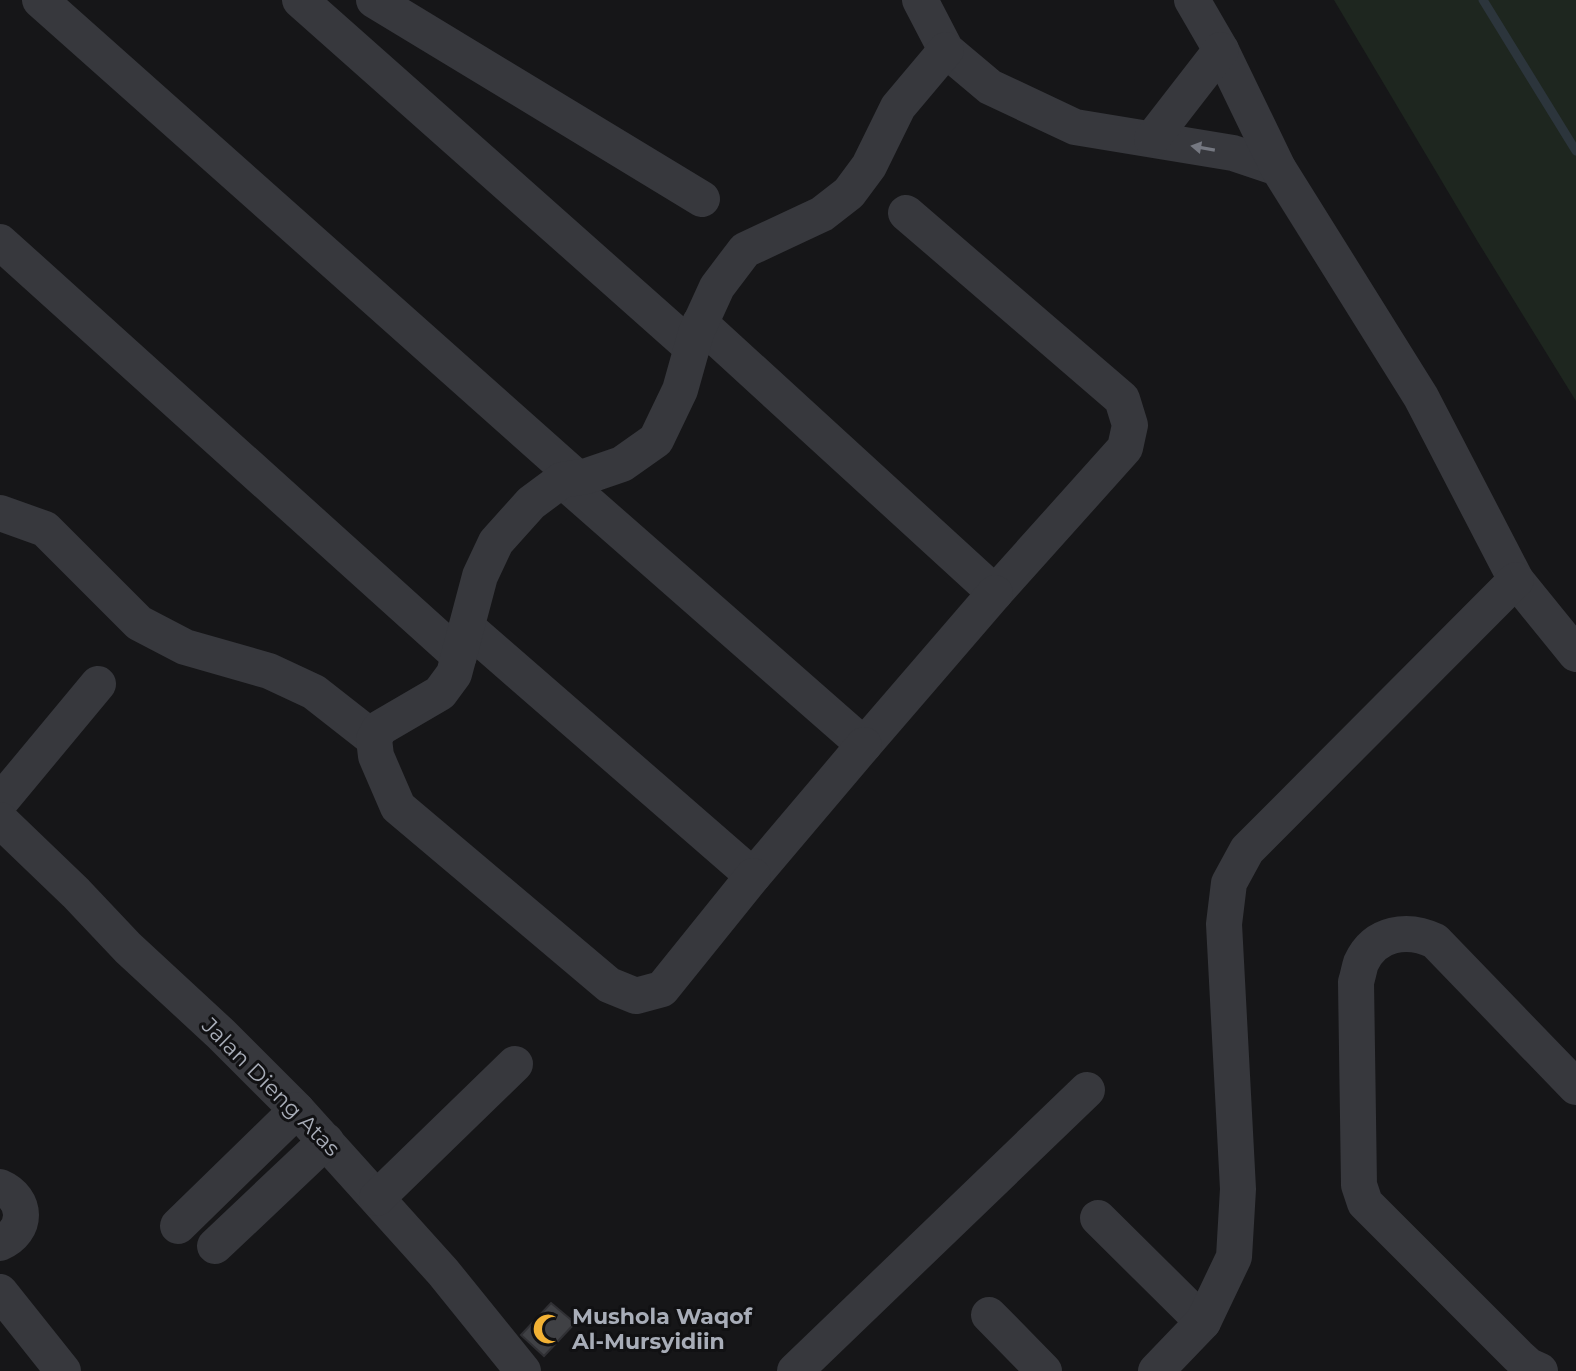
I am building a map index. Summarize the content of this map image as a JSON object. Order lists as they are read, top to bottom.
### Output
{
  "streets": {
    "street": ["Jalan Dieng Atas"]
  },
  "places": {
    "mosque": ["Mushola Waqof Al-Mursyidiin"]
  }
}
